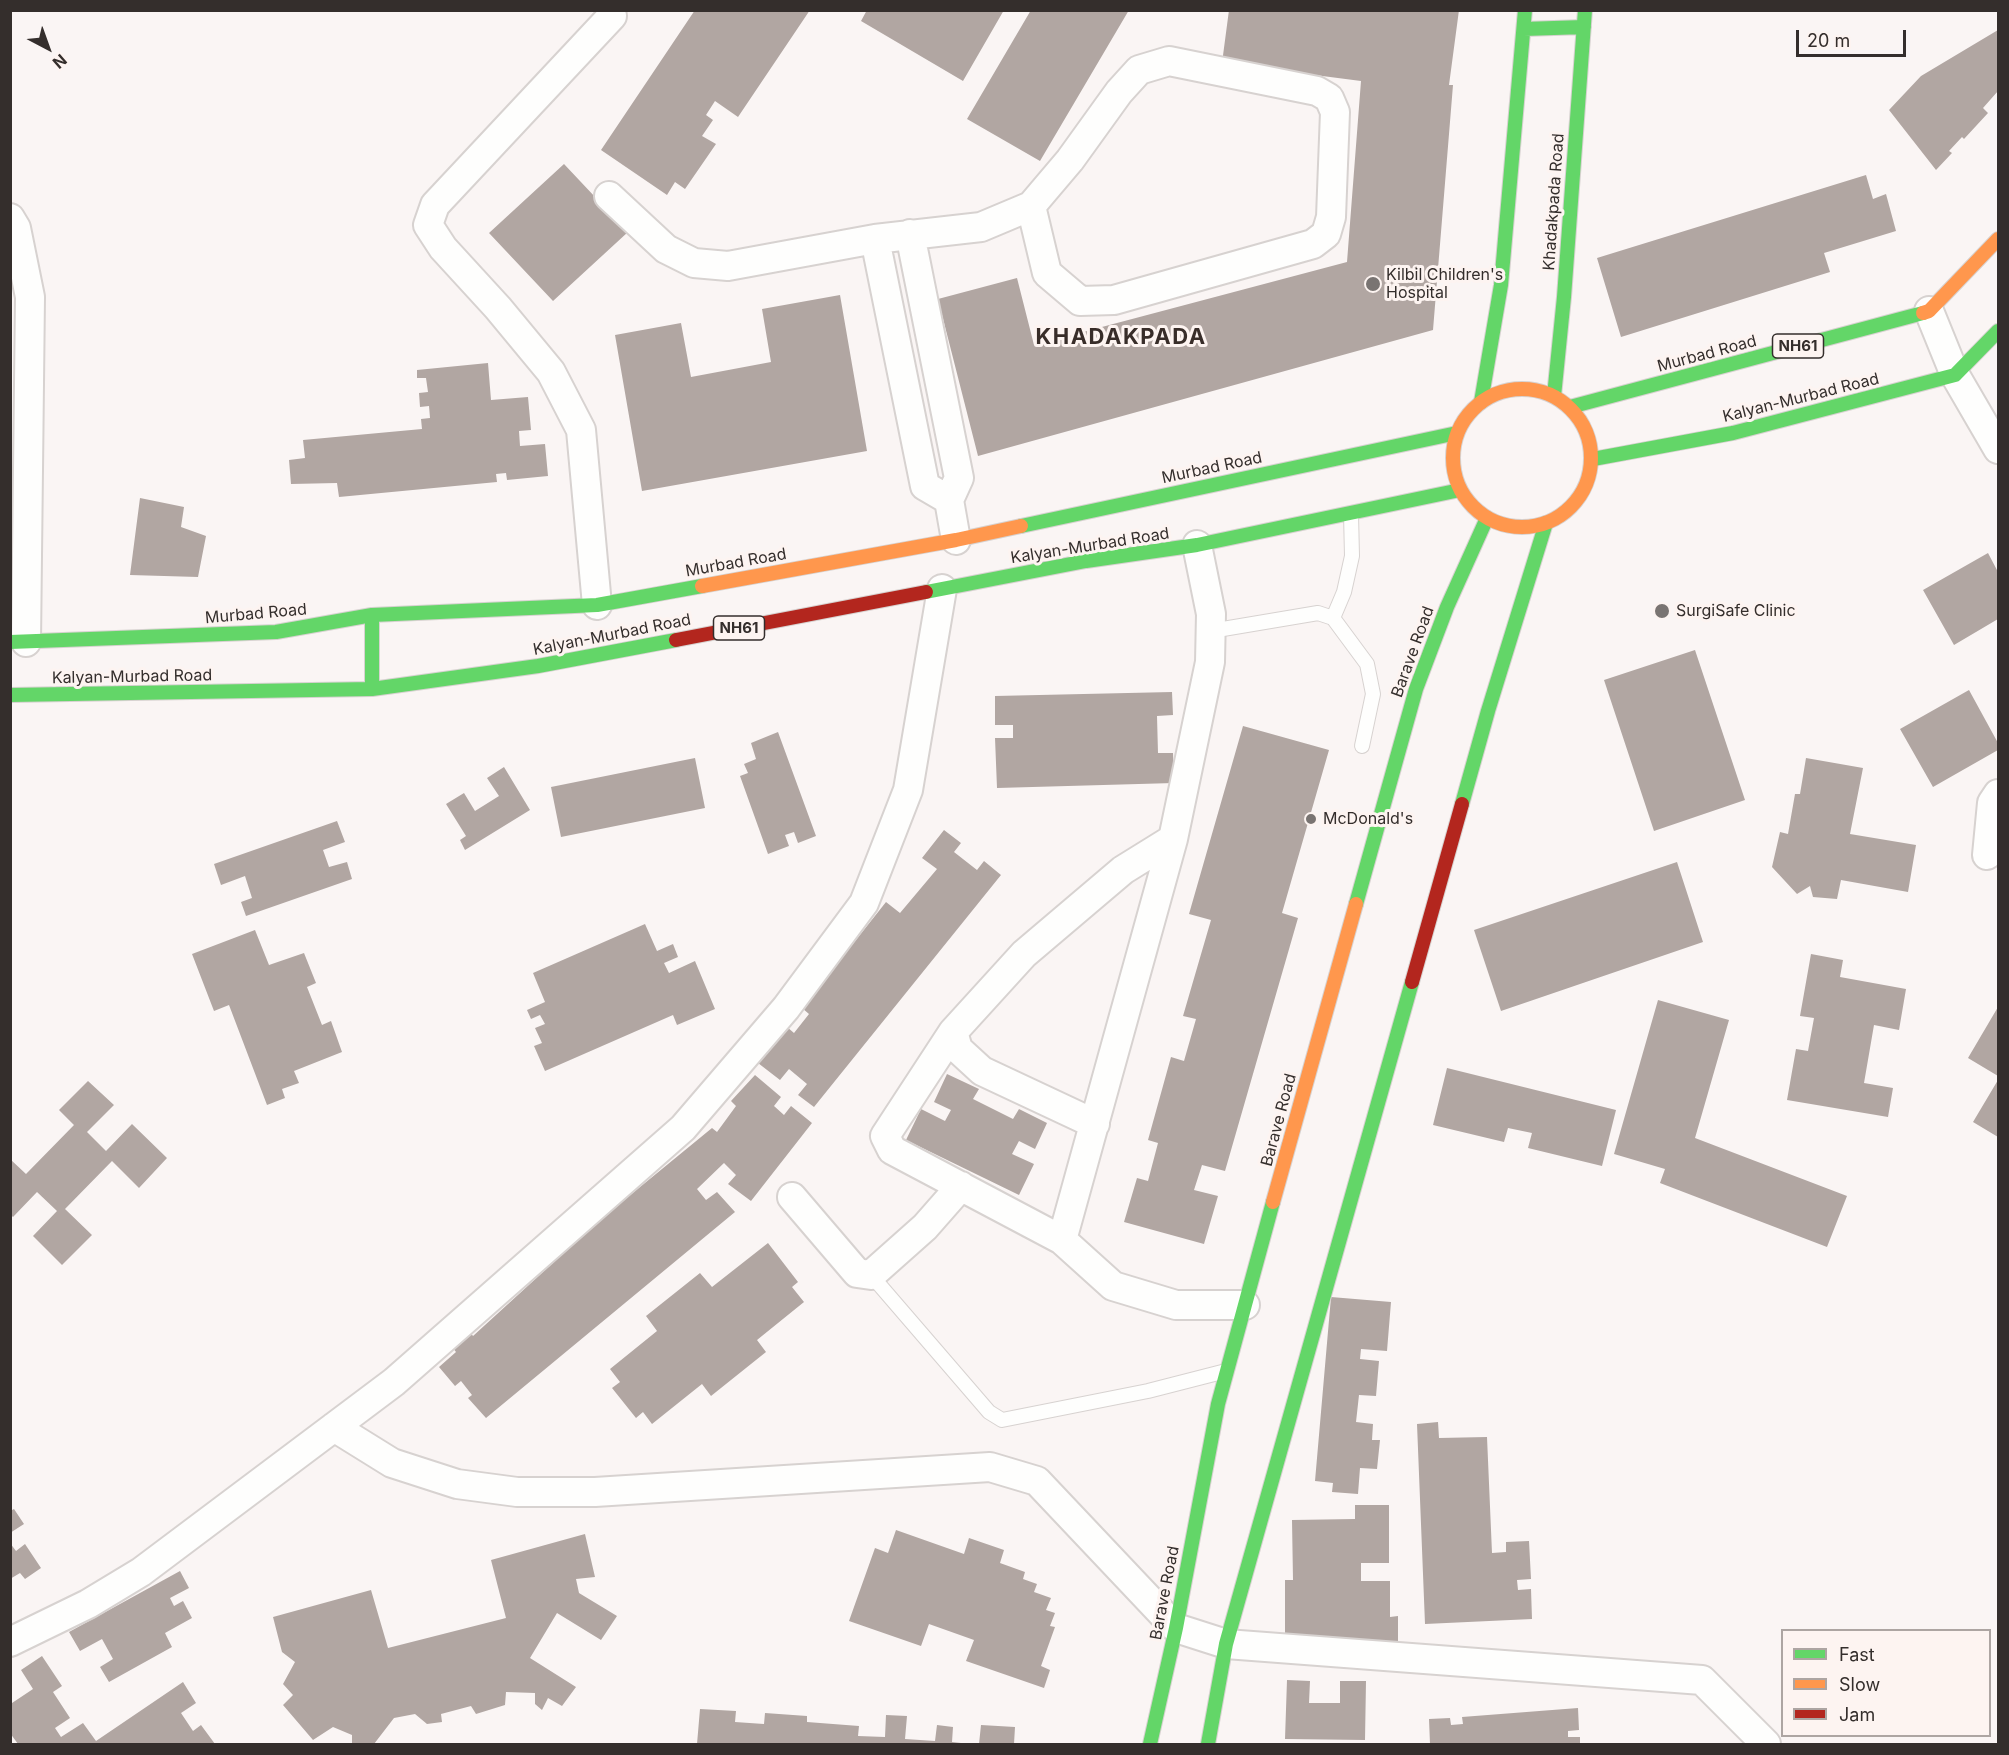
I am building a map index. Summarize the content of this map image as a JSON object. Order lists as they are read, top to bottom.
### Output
{
  "streets": {
    "main road": [
      "Khadakpada Road",
      "NH61",
      "Murbad Road",
      "Kalyan-Murbad Road",
      "Barave Road"
    ]
  },
  "crossings": [
    ["Khadakpada Road", "Murbad Road"],
    ["Khadakpada Road", "Kalyan-Murbad Road"],
    ["Khadakpada Road", "Barave Road"],
    ["Murbad Road", "Kalyan-Murbad Road"],
    ["Murbad Road", "Barave Road"],
    ["Kalyan-Murbad Road", "Barave Road"]
  ],
  "districts": ["KHADAKPADA"],
  "places": ["Kilbil Children's Hospital", "SurgiSafe Clinic", "McDonald's"],
  "legend": ["Fast", "Slow", "Jam"],
  "scale_bar": "20 m",
  "north": "bottom right"
}
